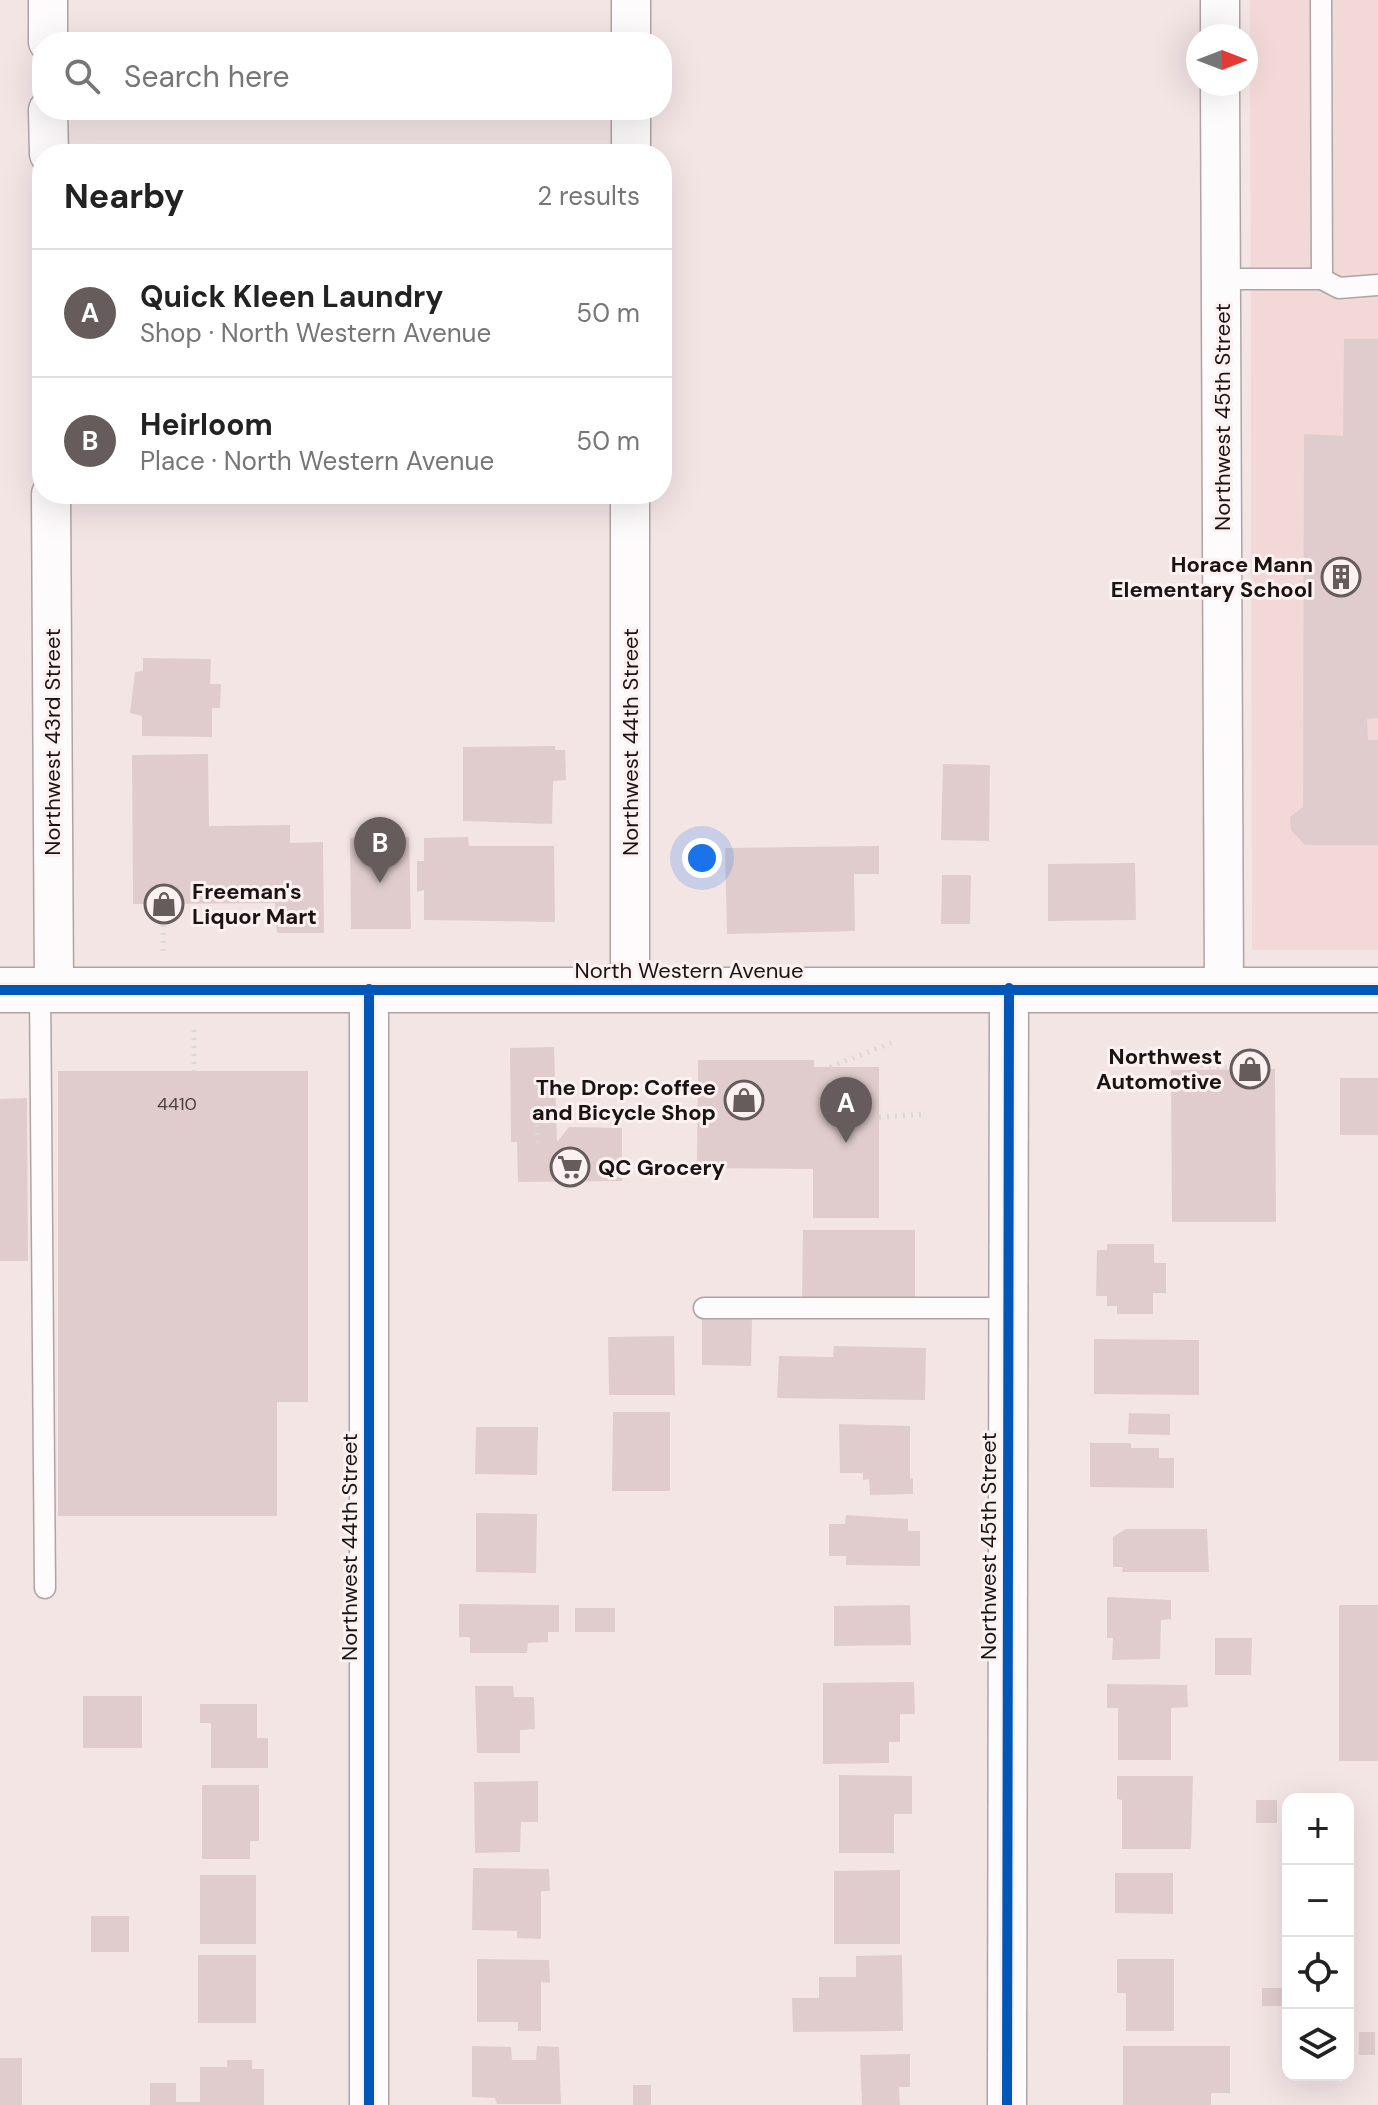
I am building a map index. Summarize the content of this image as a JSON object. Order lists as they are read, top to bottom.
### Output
{
  "streets": {
    "street": [
      "Northwest 45th Street",
      "Northwest 43rd Street",
      "Northwest 44th Street",
      "North Western Avenue"
    ]
  },
  "crossings": [
    ["Northwest 45th Street", "North Western Avenue"],
    ["Northwest 43rd Street", "North Western Avenue"],
    ["Northwest 44th Street", "North Western Avenue"]
  ],
  "places": {
    "building": ["Horace Mann Elementary School"],
    "shop": ["Freeman's Liquor Mart", "Northwest Automotive", "The Drop: Coffee and Bicycle Shop"],
    "supermarket": ["QC Grocery"]
  },
  "house_numbers": ["4410"],
  "north": "right",
  "page": {
    "search": "Search here",
    "heading": ["Nearby", "2 results"],
    "list": [
      {
        "mark": "A",
        "name": "Quick Kleen Laundry",
        "note": "Shop · North Western Avenue",
        "value": "50 m"
      },
      {
        "mark": "B",
        "name": "Heirloom",
        "note": "Place · North Western Avenue",
        "value": "50 m"
      }
    ],
    "pins": ["B", "A"],
    "map_buttons": ["+", "−"]
  }
}
